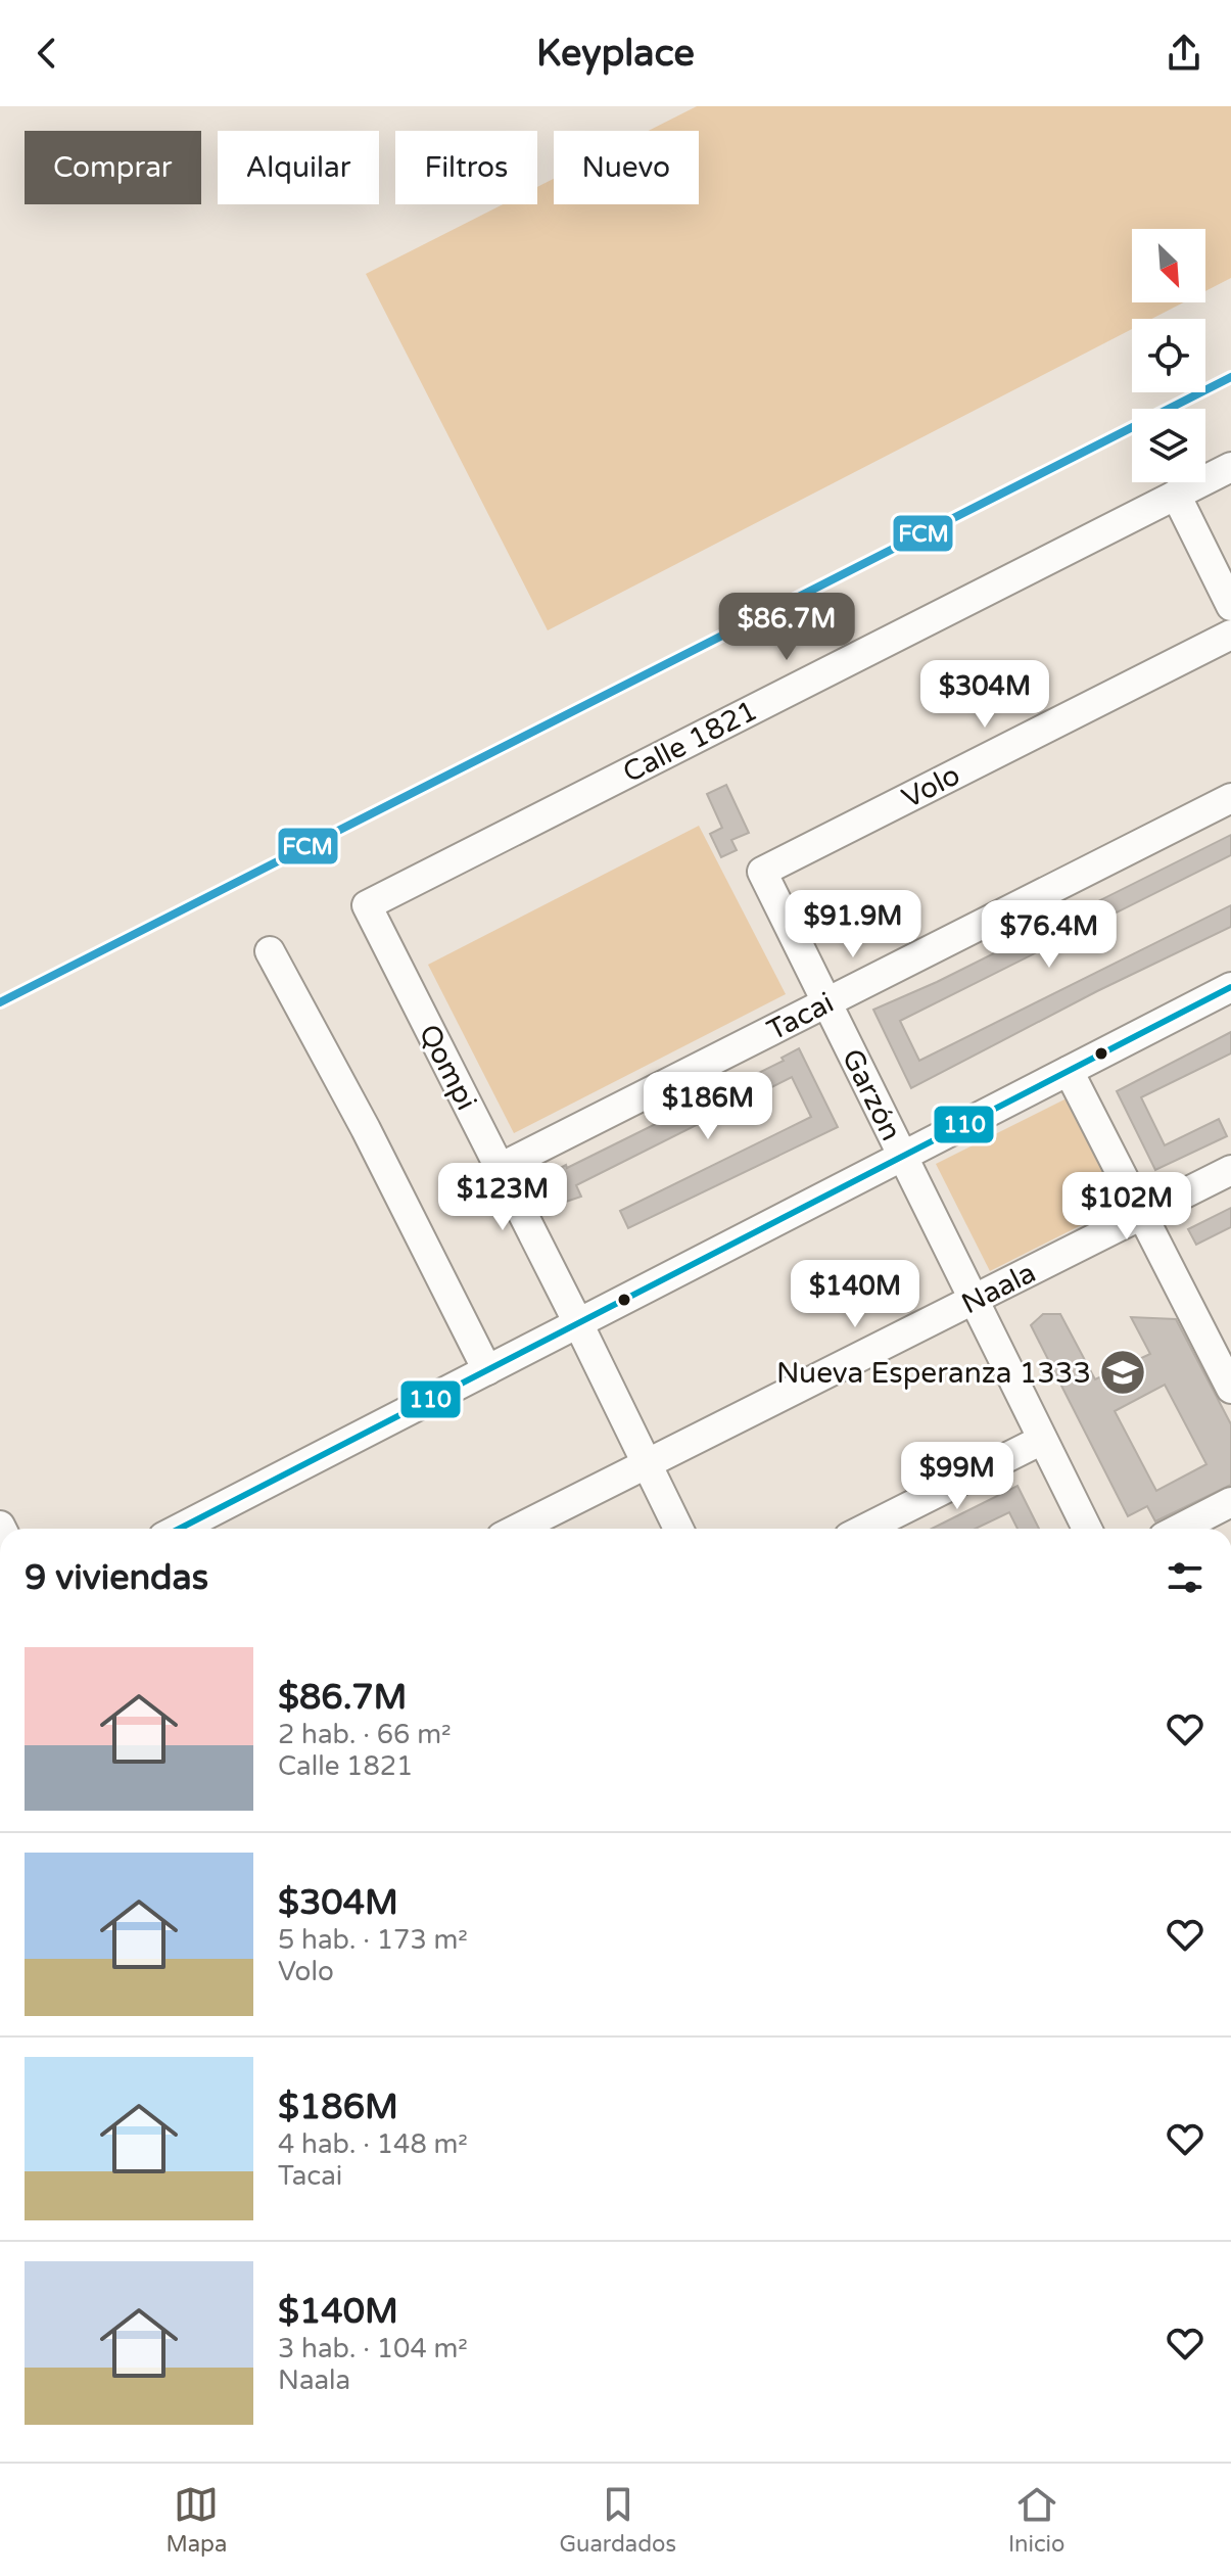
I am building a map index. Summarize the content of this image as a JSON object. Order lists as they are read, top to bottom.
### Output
{
  "streets": {
    "street": [
      "Calle 1821",
      "Volo",
      "Tacai",
      "Qompi",
      "Garzón",
      "Naala"
    ]
  },
  "crossings": [
    ["Calle 1821", "Qompi"],
    ["Volo", "Garzón"],
    ["Tacai", "Qompi"],
    ["Tacai", "Garzón"],
    ["Qompi", "Naala"],
    ["Garzón", "Naala"]
  ],
  "places": {
    "school or university": ["Nueva Esperanza 1333"]
  },
  "lines": ["transit line FCM", "transit line 110"],
  "north": "bottom right",
  "page": {
    "header": "Keyplace",
    "chip": [
      "Comprar",
      "Alquilar",
      "Filtros",
      "Nuevo"
    ],
    "price": [
      "$86.7M",
      "$304M",
      "$91.9M",
      "$76.4M",
      "$186M",
      "$123M",
      "$102M",
      "$140M",
      "$99M"
    ],
    "heading": "9 viviendas",
    "list": [
      {
        "name": "$86.7M",
        "note": "2 hab. · 66 m² · Calle 1821"
      },
      {
        "name": "$304M",
        "note": "5 hab. · 173 m² · Volo"
      },
      {
        "name": "$186M",
        "note": "4 hab. · 148 m² · Tacai"
      },
      {
        "name": "$140M",
        "note": "3 hab. · 104 m² · Naala"
      }
    ],
    "tabs": ["Mapa", "Guardados", "Inicio"]
  }
}
